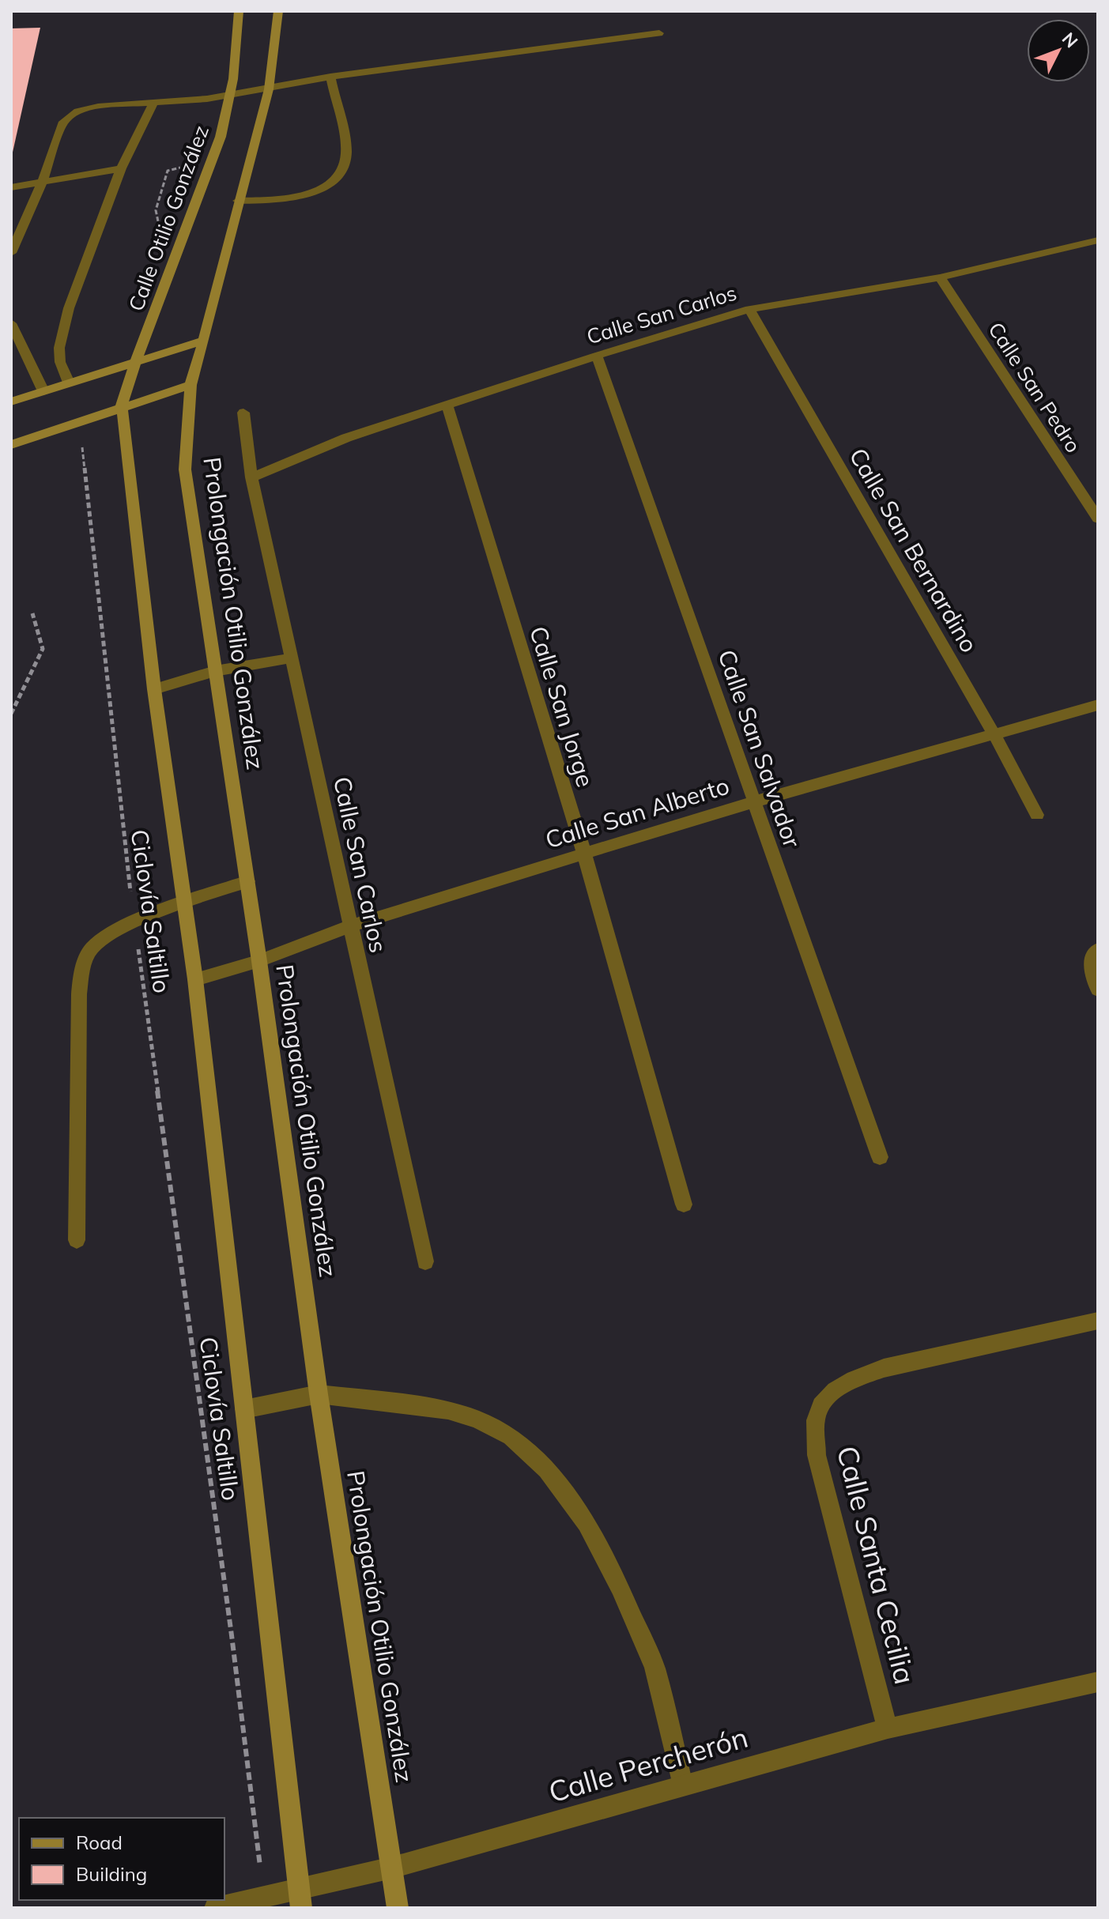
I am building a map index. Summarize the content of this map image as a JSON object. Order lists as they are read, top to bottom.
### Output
{
  "streets": {
    "main road": ["Calle Otilio González", "Prolongación Otilio González"],
    "street": [
      "Calle San Carlos",
      "Calle San Pedro",
      "Calle San Bernardino",
      "Calle San Jorge",
      "Calle San Salvador",
      "Calle San Alberto",
      "Calle Santa Cecilia",
      "Calle Percherón"
    ],
    "path": ["Ciclovía Saltillo"]
  },
  "crossings": [
    ["Calle San Carlos", "Calle San Pedro"],
    ["Calle San Carlos", "Calle San Bernardino"],
    ["Calle San Carlos", "Calle San Jorge"],
    ["Calle San Carlos", "Calle San Salvador"],
    ["Calle San Carlos", "Calle San Alberto"],
    ["Calle San Bernardino", "Calle San Alberto"],
    ["Prolongación Otilio González", "Calle San Alberto"],
    ["Prolongación Otilio González", "Calle Percherón"],
    ["Calle San Jorge", "Calle San Alberto"],
    ["Calle San Salvador", "Calle San Alberto"],
    ["Ciclovía Saltillo", "Calle Percherón"],
    ["Calle Santa Cecilia", "Calle Percherón"]
  ],
  "legend": ["Road", "Building"],
  "north": "top right"
}
